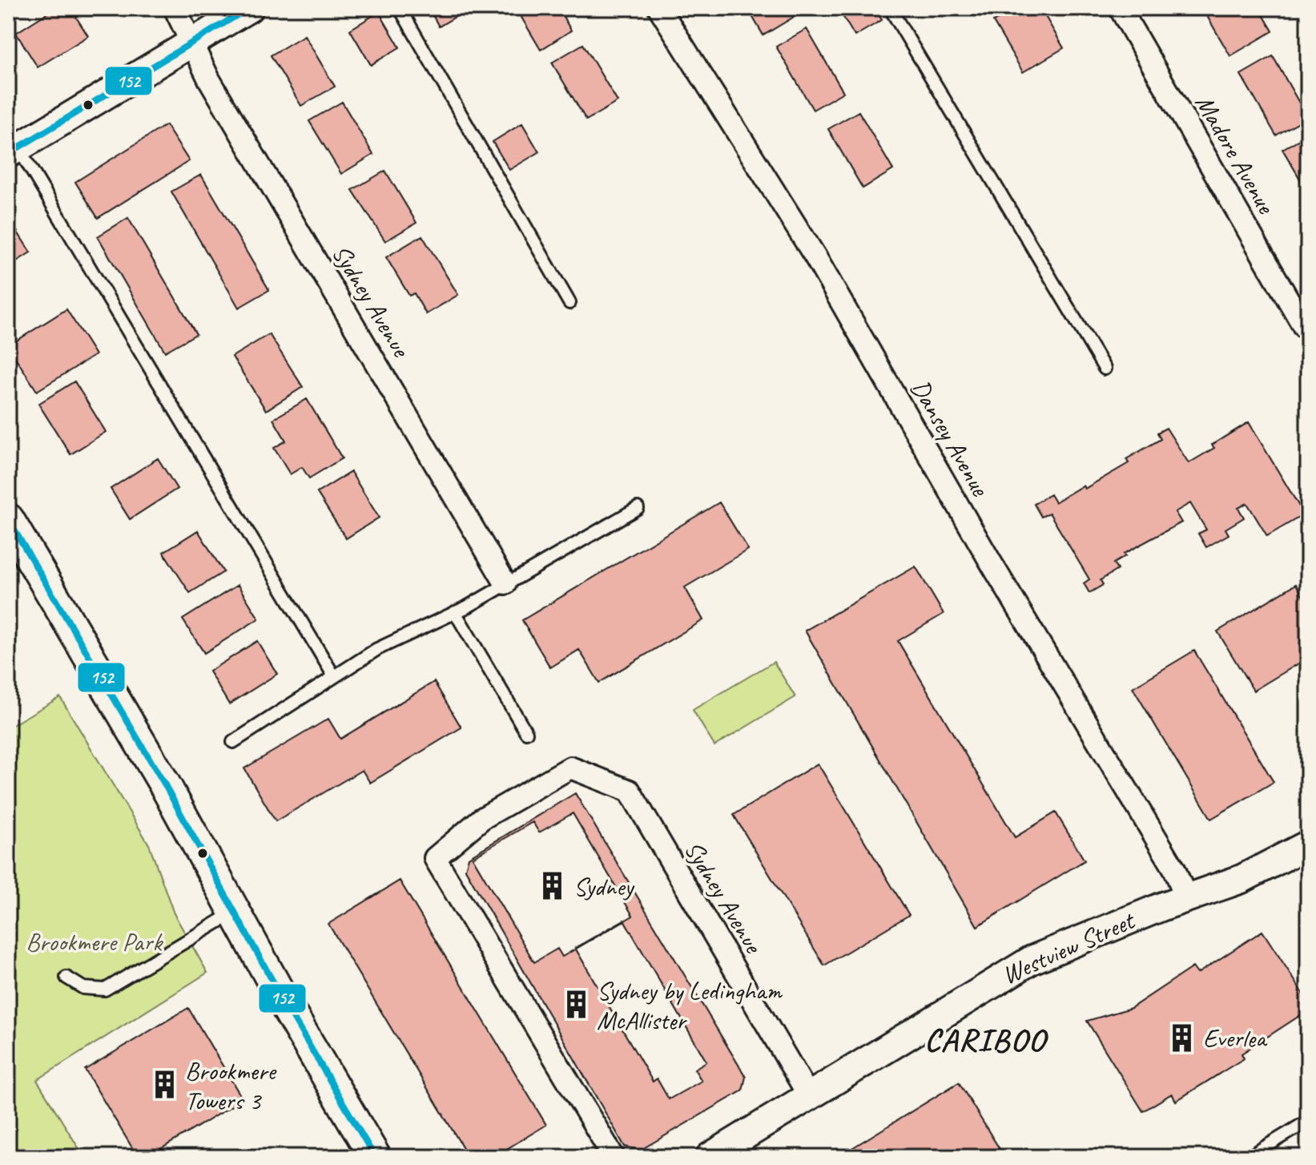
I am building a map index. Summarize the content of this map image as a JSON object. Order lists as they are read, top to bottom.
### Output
{
  "streets": {
    "street": [
      "Madore Avenue",
      "Sydney Avenue",
      "Dansey Avenue",
      "Westview Street"
    ]
  },
  "crossings": [
    ["Sydney Avenue", "Westview Street"],
    ["Dansey Avenue", "Westview Street"]
  ],
  "districts": ["CARIBOO"],
  "parks": ["Brookmere Park"],
  "places": {
    "building": [
      "Sydney",
      "Sydney by Ledingham McAllister",
      "Everlea",
      "Brookmere Towers 3"
    ]
  },
  "lines": ["transit line 152"]
}
